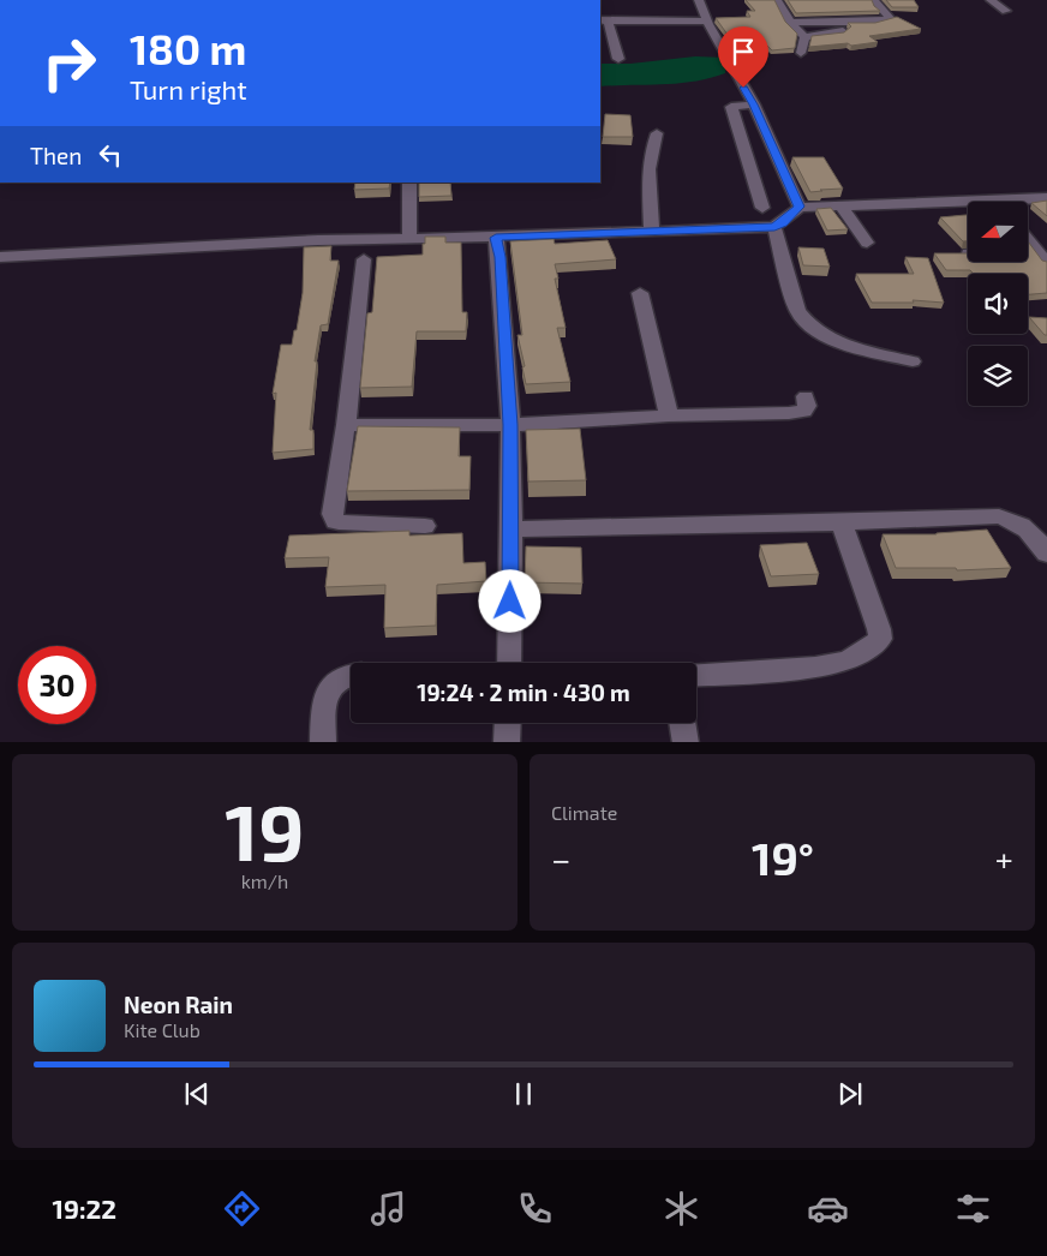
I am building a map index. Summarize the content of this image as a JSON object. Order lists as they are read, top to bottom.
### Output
{
  "north": "left",
  "page": {
    "turn": ["180 m", "Turn right"],
    "then": "Then",
    "limit": "30",
    "trip": "19:24 · 2 min · 430 m",
    "tile": [
      ["19", "km/h"],
      "Climate"
    ],
    "heat": ["−", "19°", "+"],
    "song": ["Neon Rain", "Kite Club"],
    "tabs": "19:22"
  }
}
